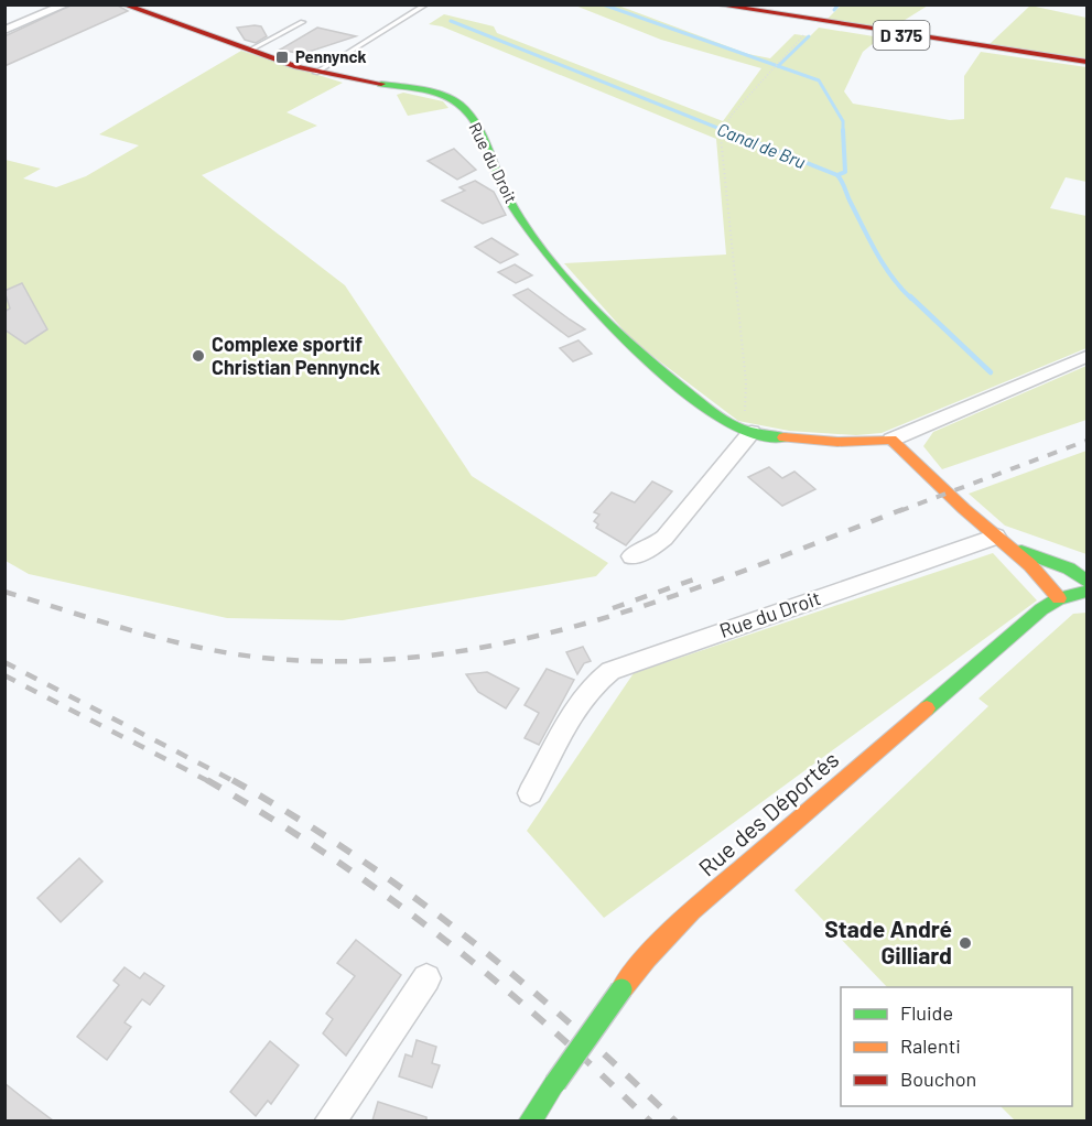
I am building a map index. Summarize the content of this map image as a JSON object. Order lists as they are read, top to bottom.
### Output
{
  "streets": {
    "street": ["D 375", "Rue du Droit", "Rue des Déportés"]
  },
  "water": ["Canal de Bru"],
  "places": {
    "transit": ["Pennynck"],
    "other": ["Complexe sportif Christian Pennynck", "Stade André Gilliard"]
  },
  "legend": ["Fluide", "Ralenti", "Bouchon"]
}
